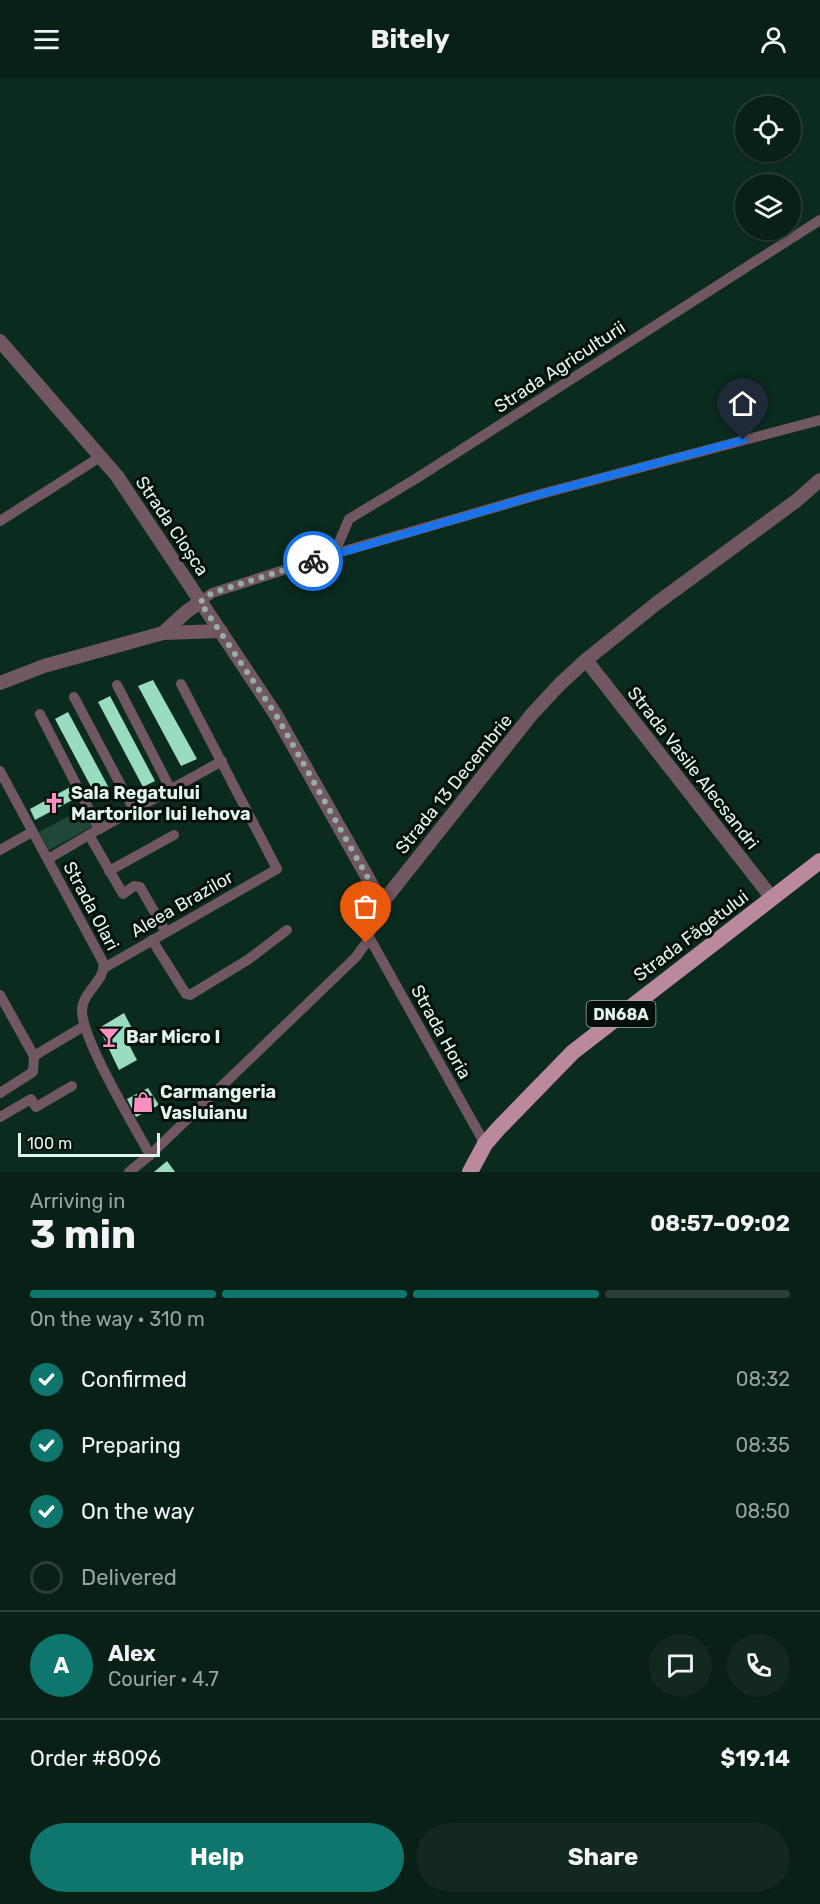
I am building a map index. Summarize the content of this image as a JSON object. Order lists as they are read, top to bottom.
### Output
{
  "streets": {
    "main road": ["Strada Făgetului", "DN68A"],
    "street": [
      "Strada Agriculturii",
      "Strada Cloșca",
      "Strada Vasile Alecsandri",
      "Strada 13 Decembrie",
      "Aleea Brazilor",
      "Strada Olari",
      "Strada Horia"
    ]
  },
  "crossings": [
    ["Strada Cloșca", "Strada 13 Decembrie"],
    ["Strada Vasile Alecsandri", "Strada 13 Decembrie"],
    ["Strada Vasile Alecsandri", "Strada Făgetului"],
    ["Strada 13 Decembrie", "Strada Olari"],
    ["Strada 13 Decembrie", "Strada Horia"],
    ["Aleea Brazilor", "Strada Olari"],
    ["Strada Făgetului", "DN68A"],
    ["Strada Făgetului", "Strada Horia"],
    ["DN68A", "Strada Horia"]
  ],
  "places": {
    "church": ["Sala Regatului Martorilor lui Iehova"],
    "bar": ["Bar Micro I"],
    "shop": ["Carmangeria Vasluianu"]
  },
  "scale_bar": "100 m",
  "page": {
    "header": "Bitely",
    "scale": "100 m",
    "heading": ["3 min", "Arriving in", "08:57–09:02"],
    "panel": [
      "Alex",
      "Courier · 4.7",
      "Order #8096",
      "$19.14"
    ],
    "bar": "On the way · 310 m",
    "list": [
      ["Confirmed", "08:32"],
      ["Preparing", "08:35"],
      ["On the way", "08:50"],
      "Delivered"
    ],
    "round": "A",
    "buttons": ["Help", "Share"]
  }
}
